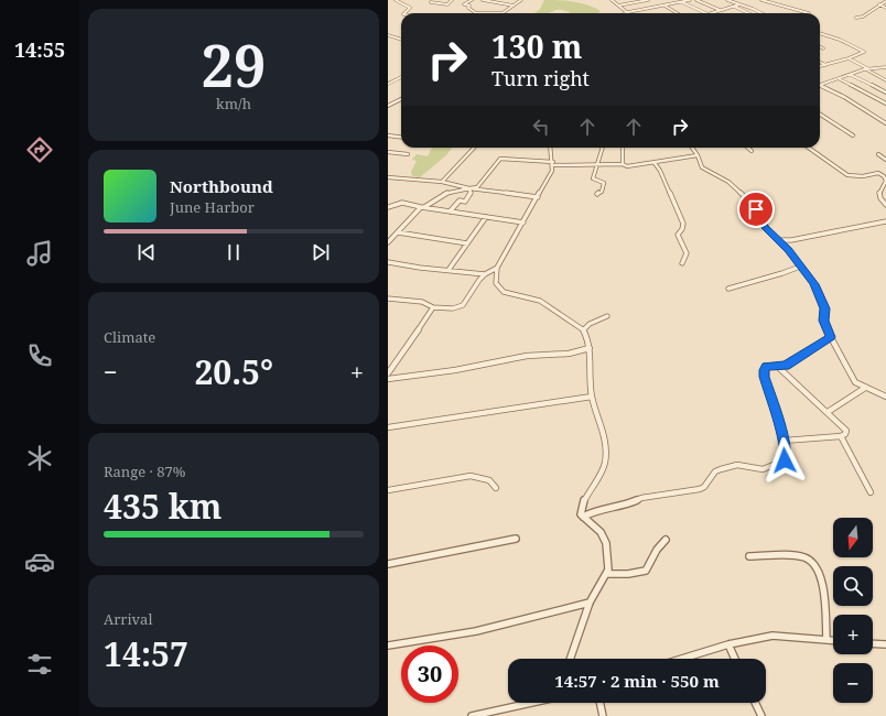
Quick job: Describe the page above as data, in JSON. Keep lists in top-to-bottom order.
{
  "north": "bottom",
  "page": {
    "tabs": "14:55",
    "tile": [
      ["29", "km/h"],
      "Climate",
      ["Range · 87%", "435 km"],
      ["Arrival", "14:57"]
    ],
    "turn": ["130 m", "Turn right"],
    "song": ["Northbound", "June Harbor"],
    "heat": ["−", "20.5°", "+"],
    "map_buttons": ["+", "−"],
    "limit": "30",
    "trip": "14:57 · 2 min · 550 m"
  }
}
